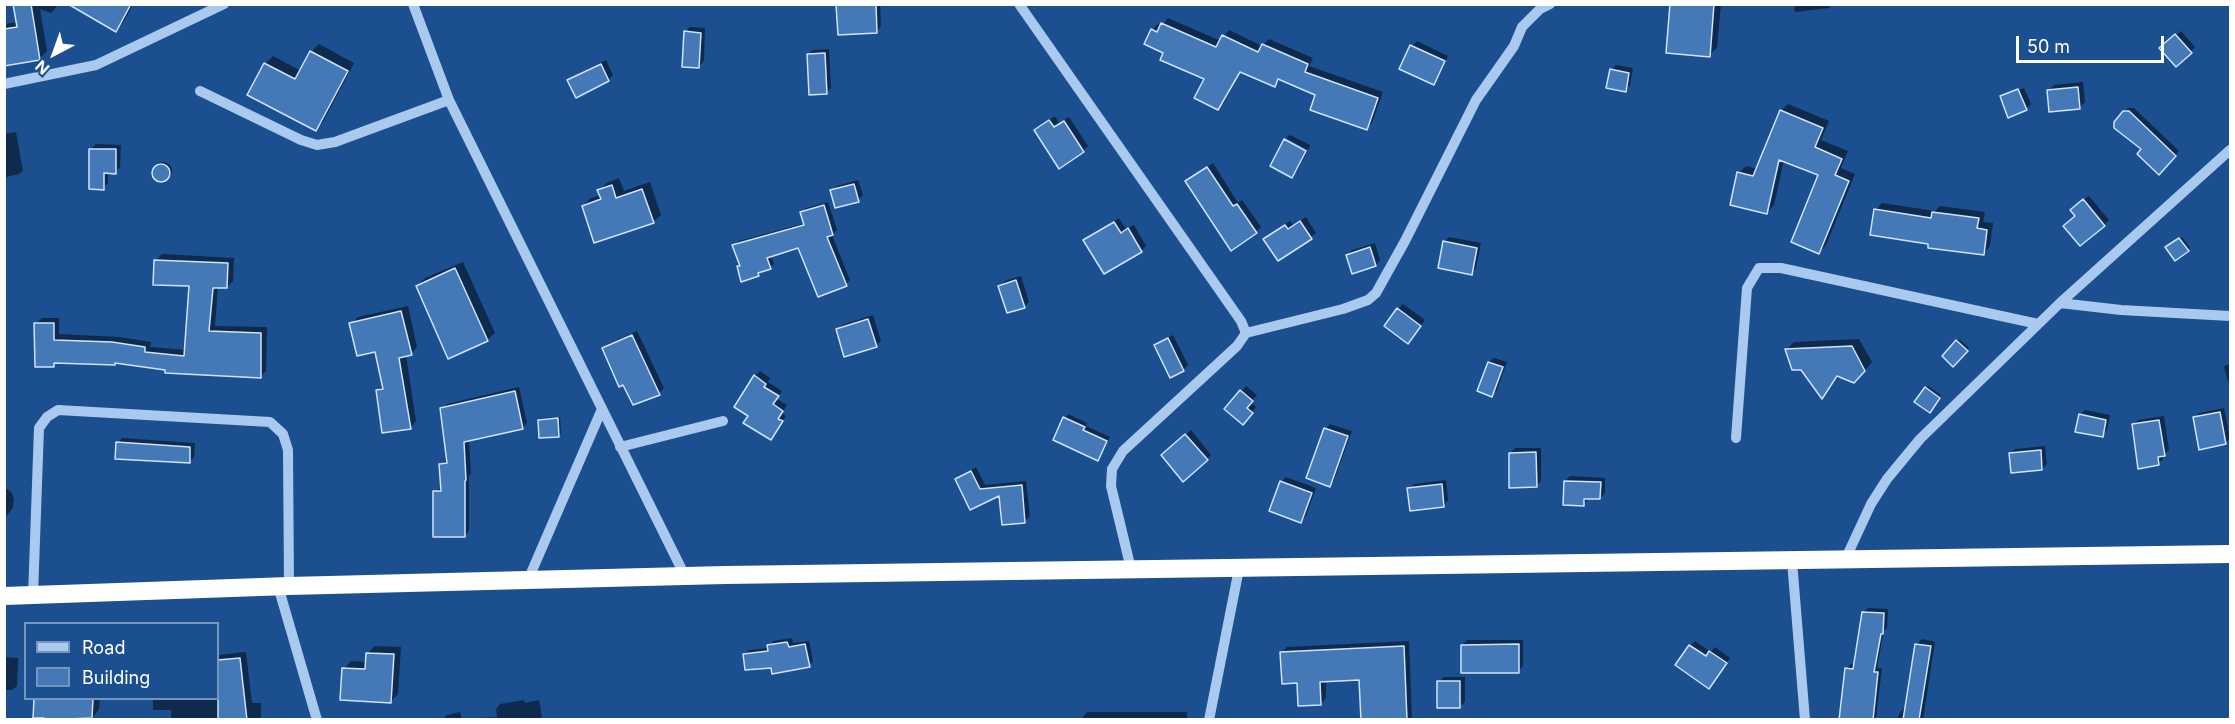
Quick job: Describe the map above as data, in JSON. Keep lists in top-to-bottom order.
{
  "legend": ["Road", "Building"],
  "scale_bar": "50 m",
  "north": "bottom left"
}
